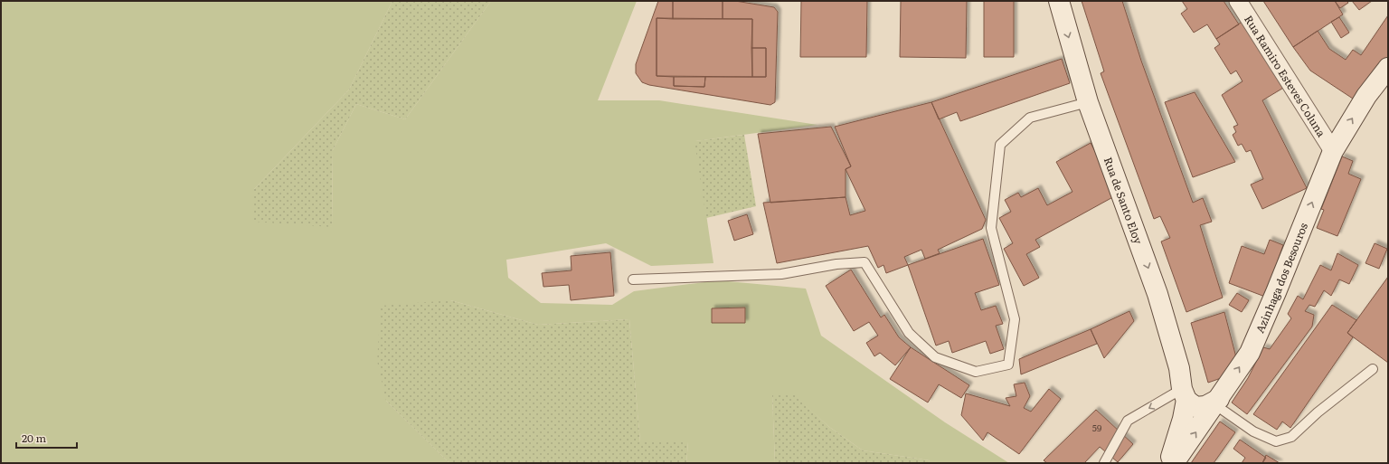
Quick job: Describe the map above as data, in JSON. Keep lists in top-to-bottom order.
{
  "streets": {
    "main road": ["Rua de Santo Eloy", "Azinhaga dos Besouros"],
    "street": ["Rua Ramiro Esteves Coluna"]
  },
  "crossings": [
    ["Rua Ramiro Esteves Coluna", "Azinhaga dos Besouros"]
  ],
  "one_way": ["Rua de Santo Eloy", "Azinhaga dos Besouros"],
  "house_numbers": ["59"],
  "scale_bar": "20 m"
}
